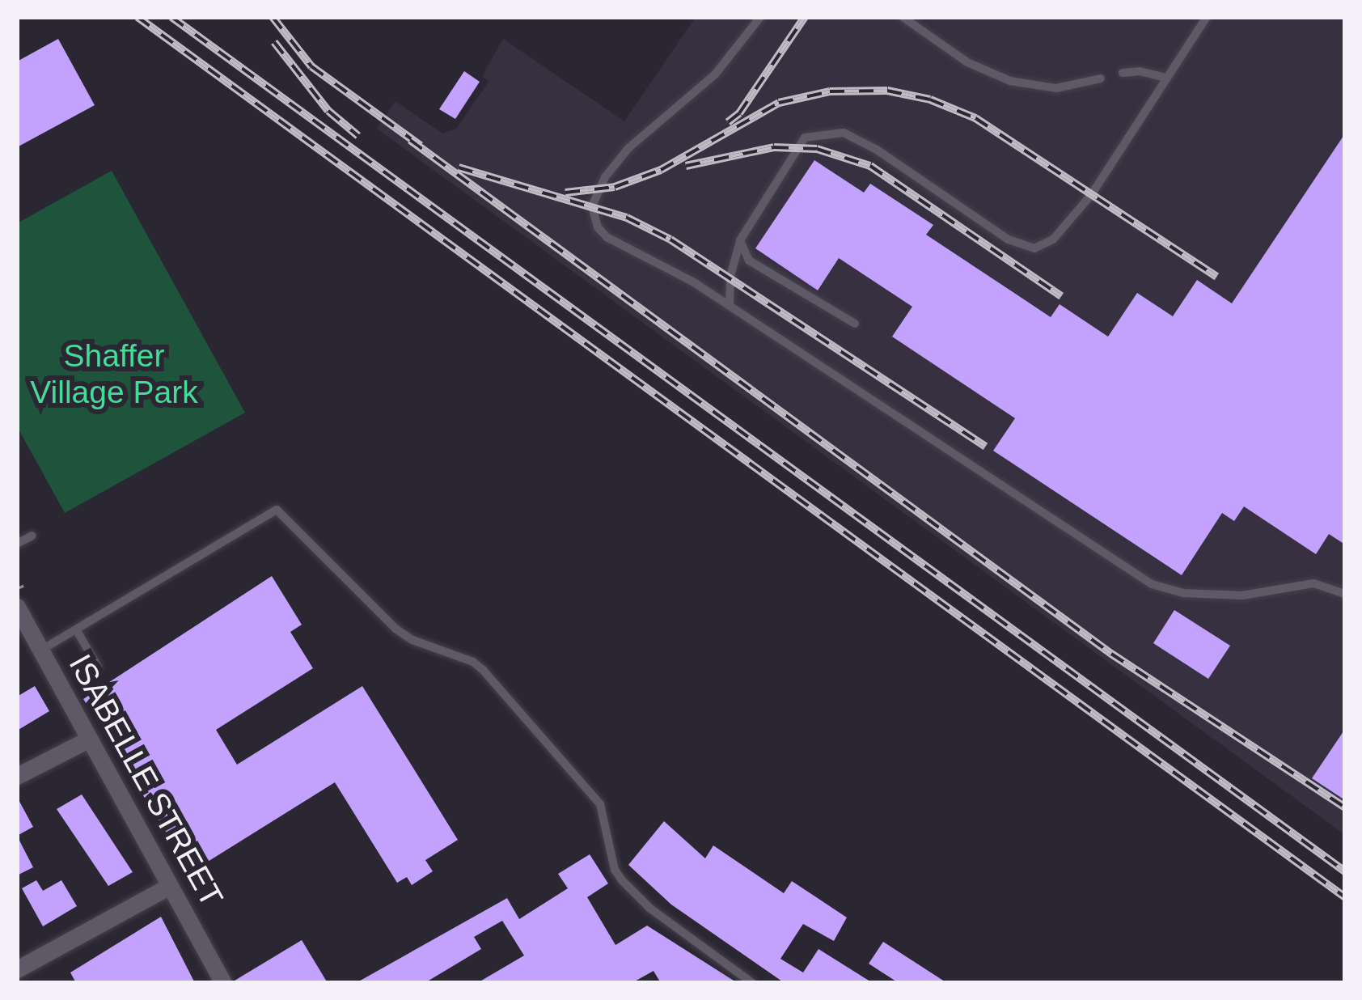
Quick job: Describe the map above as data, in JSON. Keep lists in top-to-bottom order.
{
  "streets": {
    "street": ["ISABELLE STREET"]
  },
  "parks": ["Shaffer Village Park"]
}
